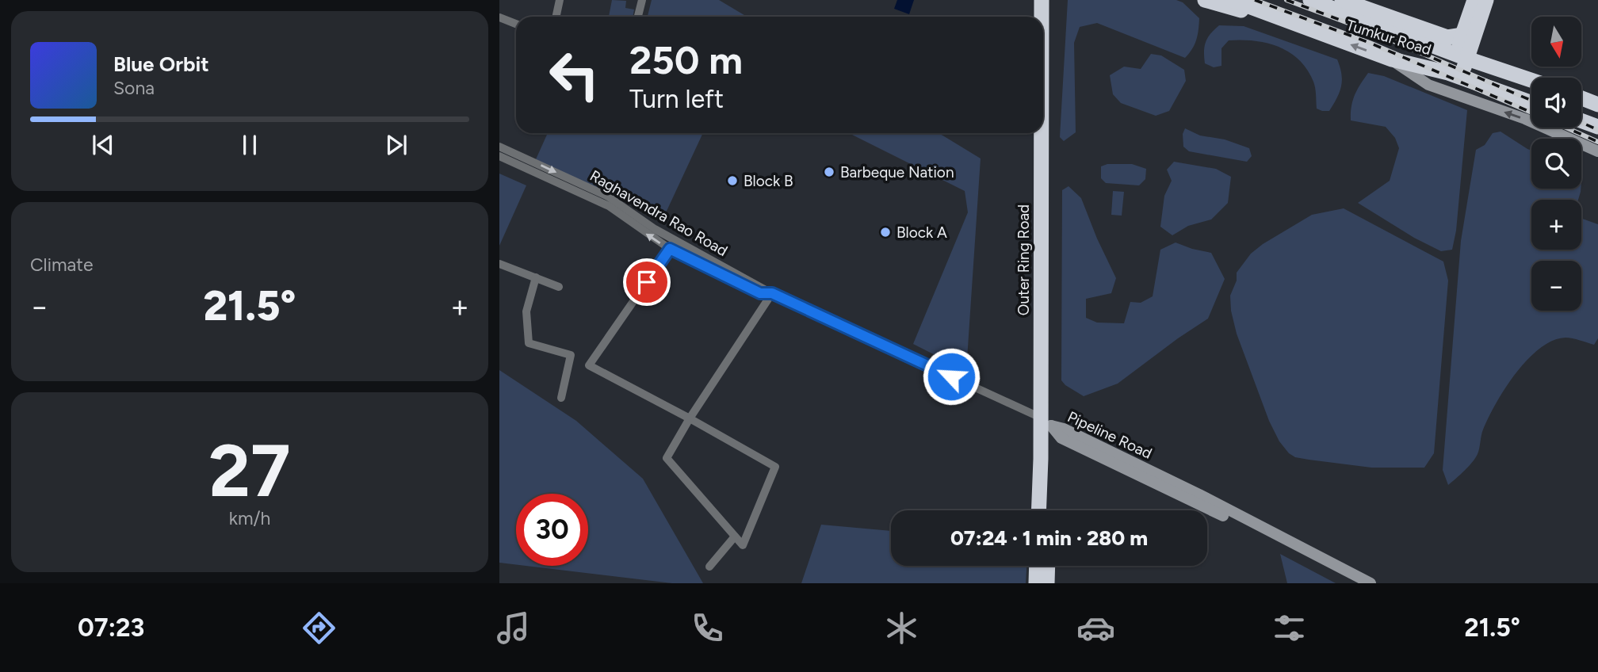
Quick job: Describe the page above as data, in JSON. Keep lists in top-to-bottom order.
{
  "streets": {
    "highway": ["Tumkur Road", "Outer Ring Road"],
    "main road": ["Pipeline Road"],
    "street": ["Raghavendra Rao Road"]
  },
  "crossings": [
    ["Raghavendra Rao Road", "Outer Ring Road"],
    ["Raghavendra Rao Road", "Pipeline Road"],
    ["Outer Ring Road", "Pipeline Road"]
  ],
  "places": ["Barbeque Nation", "Block B", "Block A"],
  "north": "bottom",
  "page": {
    "map_buttons": ["+", "−"],
    "turn": ["250 m", "Turn left"],
    "song": ["Blue Orbit", "Sona"],
    "tile": [
      "Climate",
      ["27", "km/h"]
    ],
    "heat": ["−", "21.5°", "+"],
    "limit": "30",
    "trip": "07:24 · 1 min · 280 m",
    "tabs": ["07:23", "21.5°"]
  }
}
